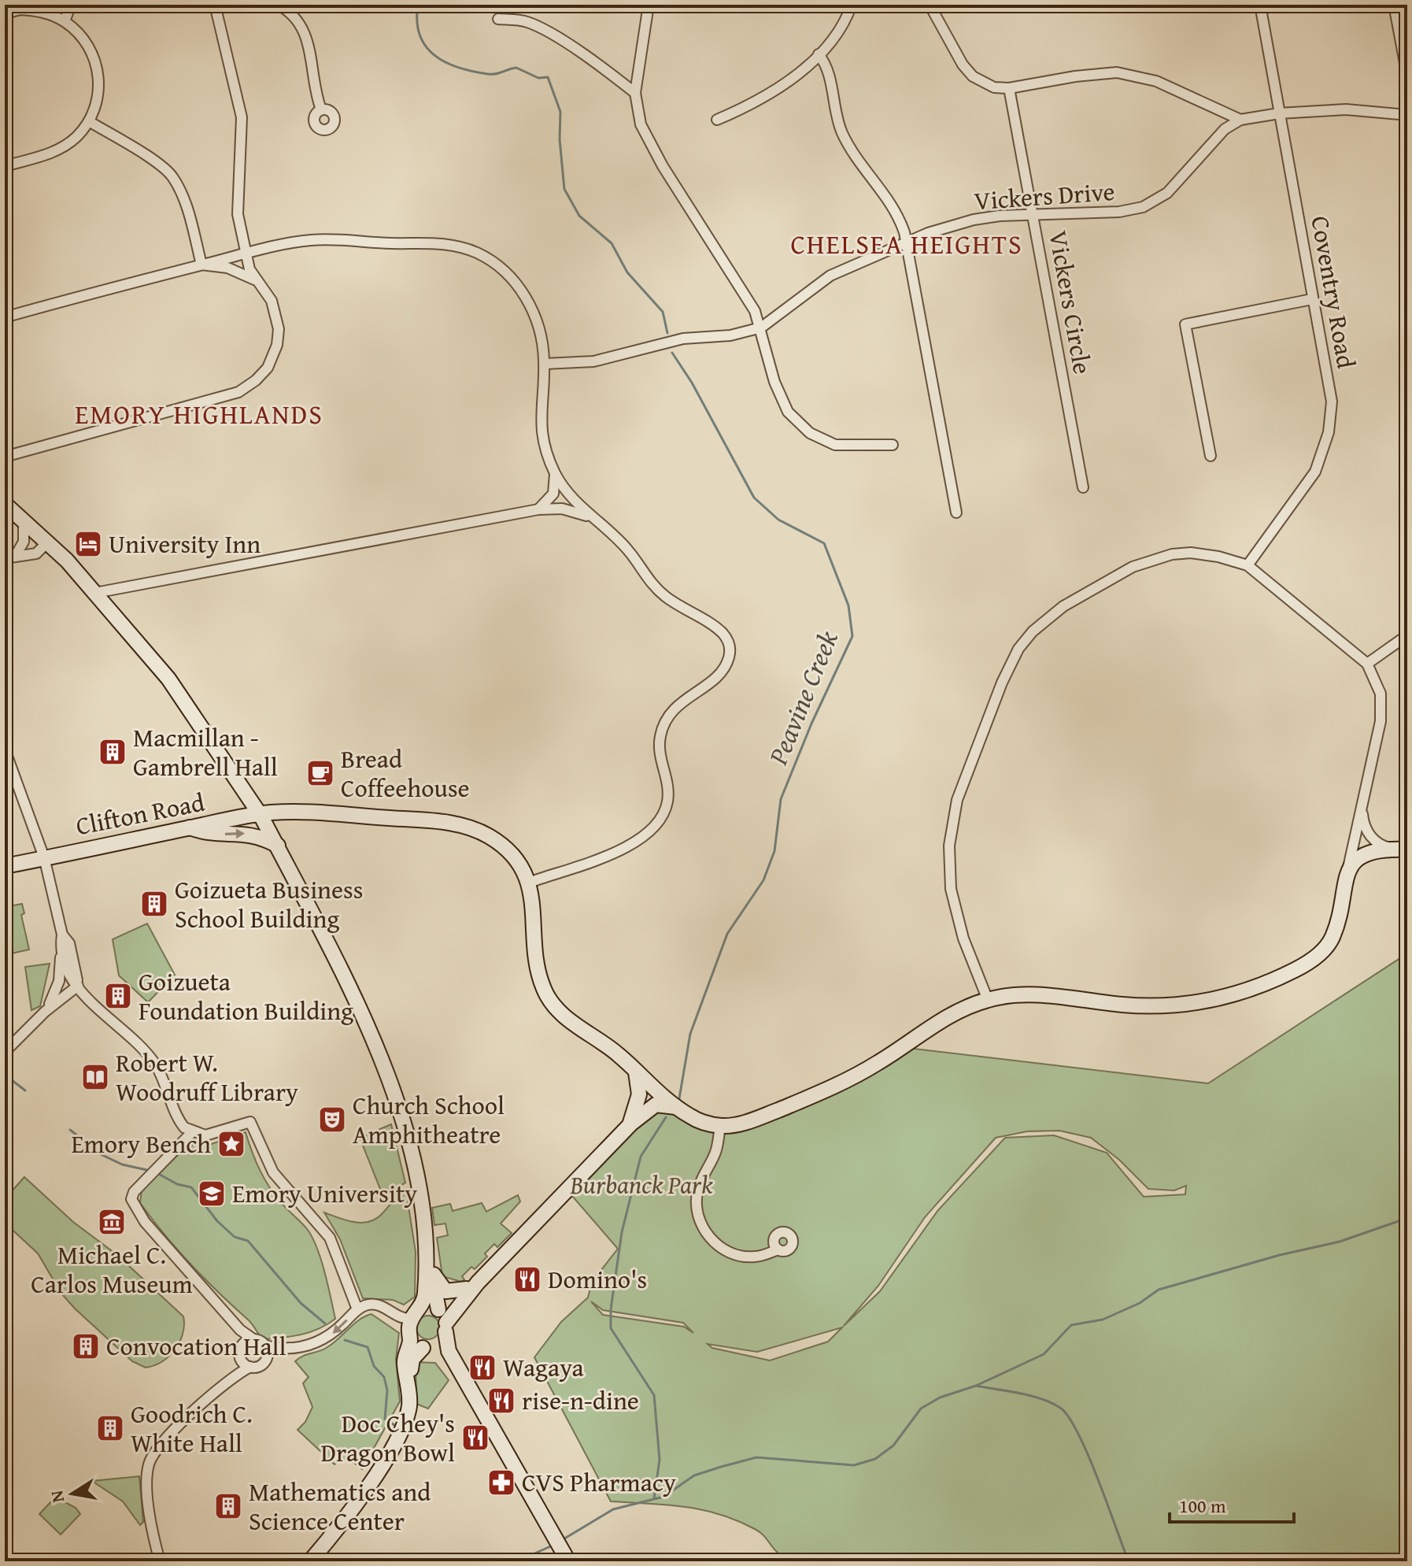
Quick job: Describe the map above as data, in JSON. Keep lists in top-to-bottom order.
{
  "streets": {
    "main road": ["Clifton Road"],
    "street": ["Vickers Drive", "Coventry Road", "Vickers Circle"]
  },
  "crossings": [
    ["Vickers Drive", "Vickers Circle"]
  ],
  "districts": ["CHELSEA HEIGHTS", "EMORY HIGHLANDS"],
  "water": ["Peavine Creek"],
  "parks": ["Burbanck Park"],
  "places": {
    "hotel": ["University Inn"],
    "building": [
      "Macmillan - Gambrell Hall",
      "Goizueta Business School Building",
      "Goizueta Foundation Building",
      "Convocation Hall",
      "Goodrich C. White Hall",
      "Mathematics and Science Center"
    ],
    "cafe": ["Bread Coffeehouse"],
    "library": ["Robert W. Woodruff Library"],
    "theatre": ["Church School Amphitheatre"],
    "place": ["Emory Bench"],
    "school or university": ["Emory University"],
    "museum": ["Michael C. Carlos Museum"],
    "restaurant": [
      "Domino's",
      "Wagaya",
      "rise-n-dine",
      "Doc Chey's Dragon Bowl"
    ],
    "pharmacy": ["CVS Pharmacy"]
  },
  "scale_bar": "100 m",
  "north": "left"
}
